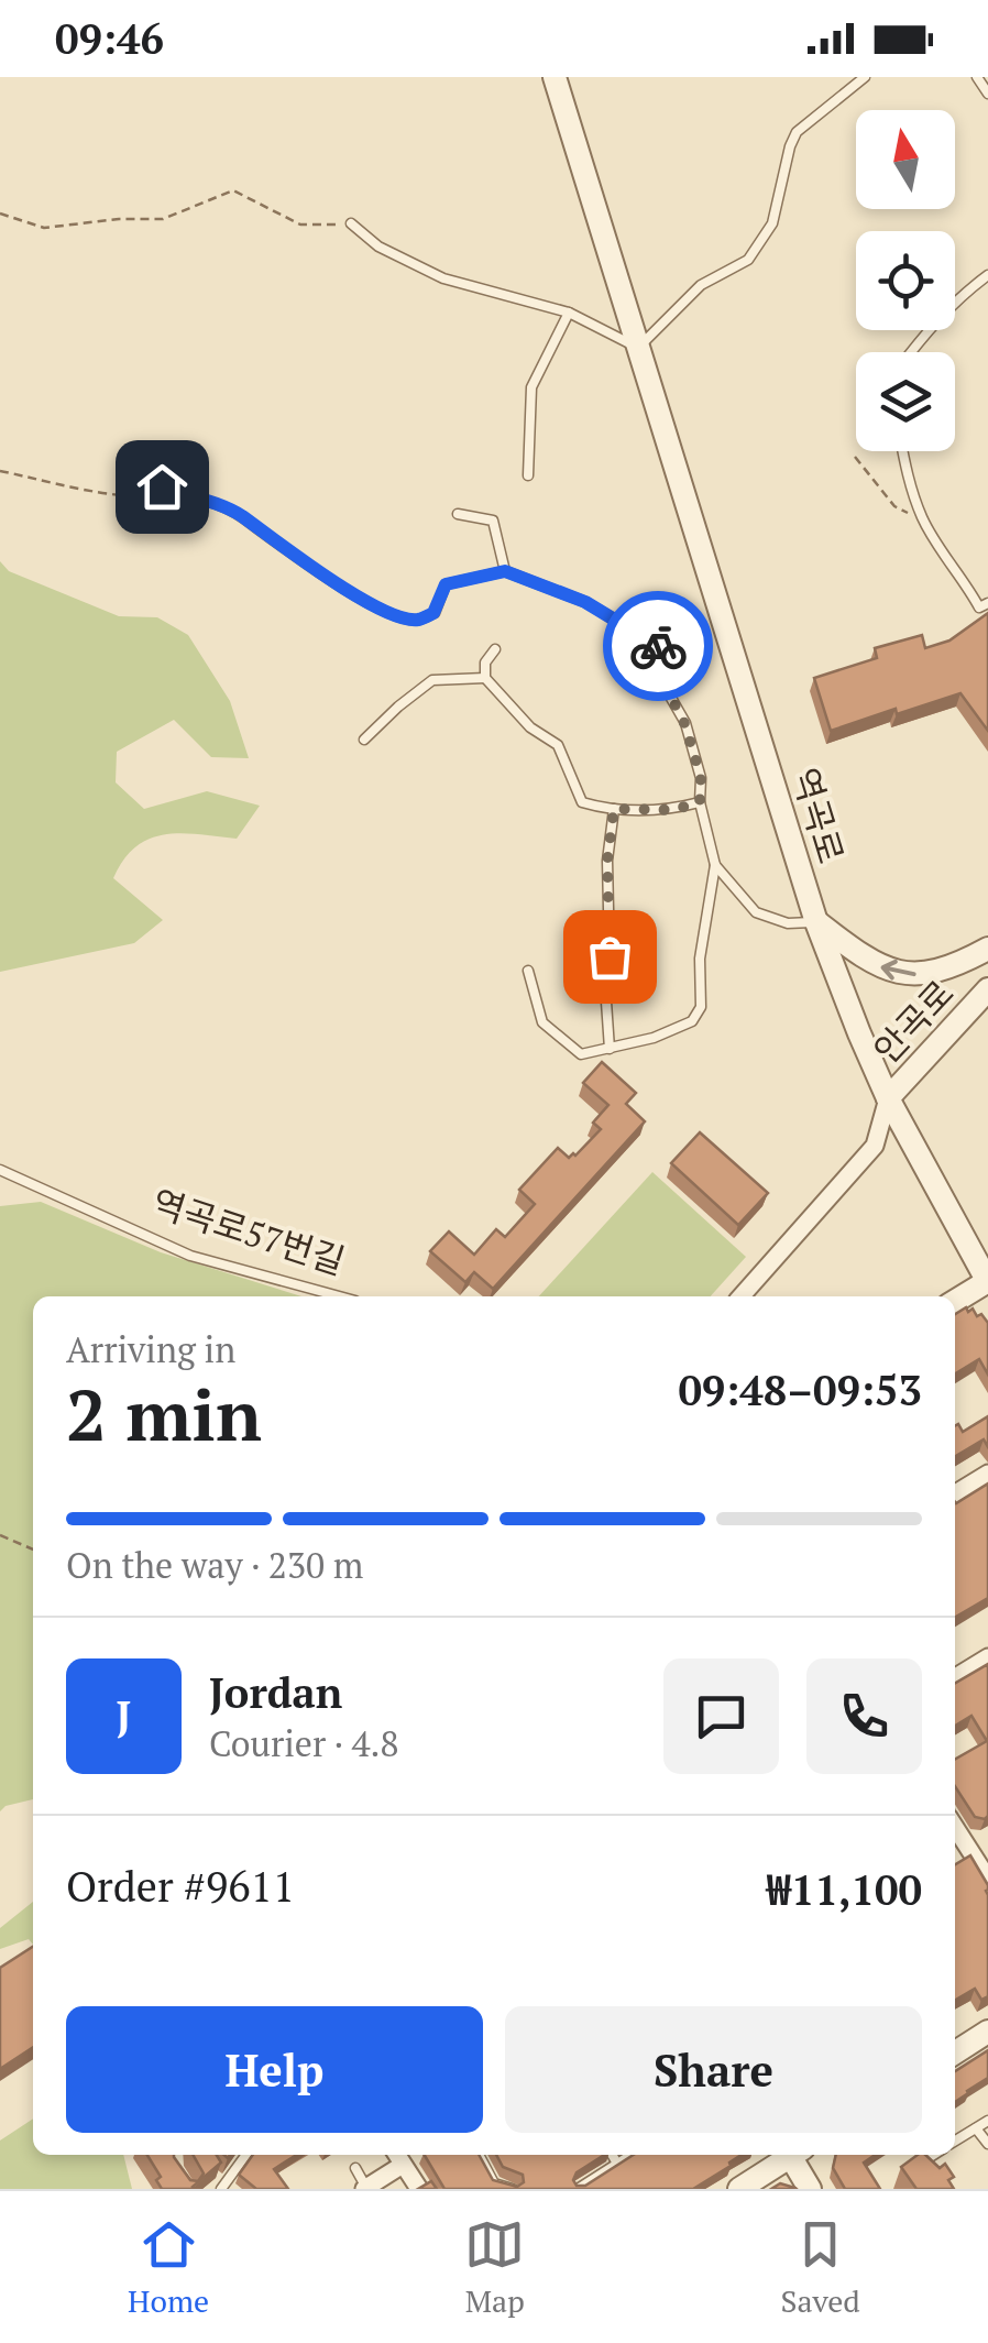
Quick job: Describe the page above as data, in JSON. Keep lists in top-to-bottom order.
{
  "streets": {
    "street": ["역곡로", "안곡로"],
    "lane": ["역곡로57번길"]
  },
  "crossings": [
    ["역곡로", "안곡로"]
  ],
  "north": "top",
  "page": {
    "status": "09:46",
    "heading": ["2 min", "Arriving in", "09:48–09:53"],
    "panel": [
      "Jordan",
      "Courier · 4.8",
      "Order #9611",
      "₩11,100"
    ],
    "bar": "On the way · 230 m",
    "round": "J",
    "buttons": ["Help", "Share"],
    "tabs": ["Home", "Map", "Saved"]
  }
}
